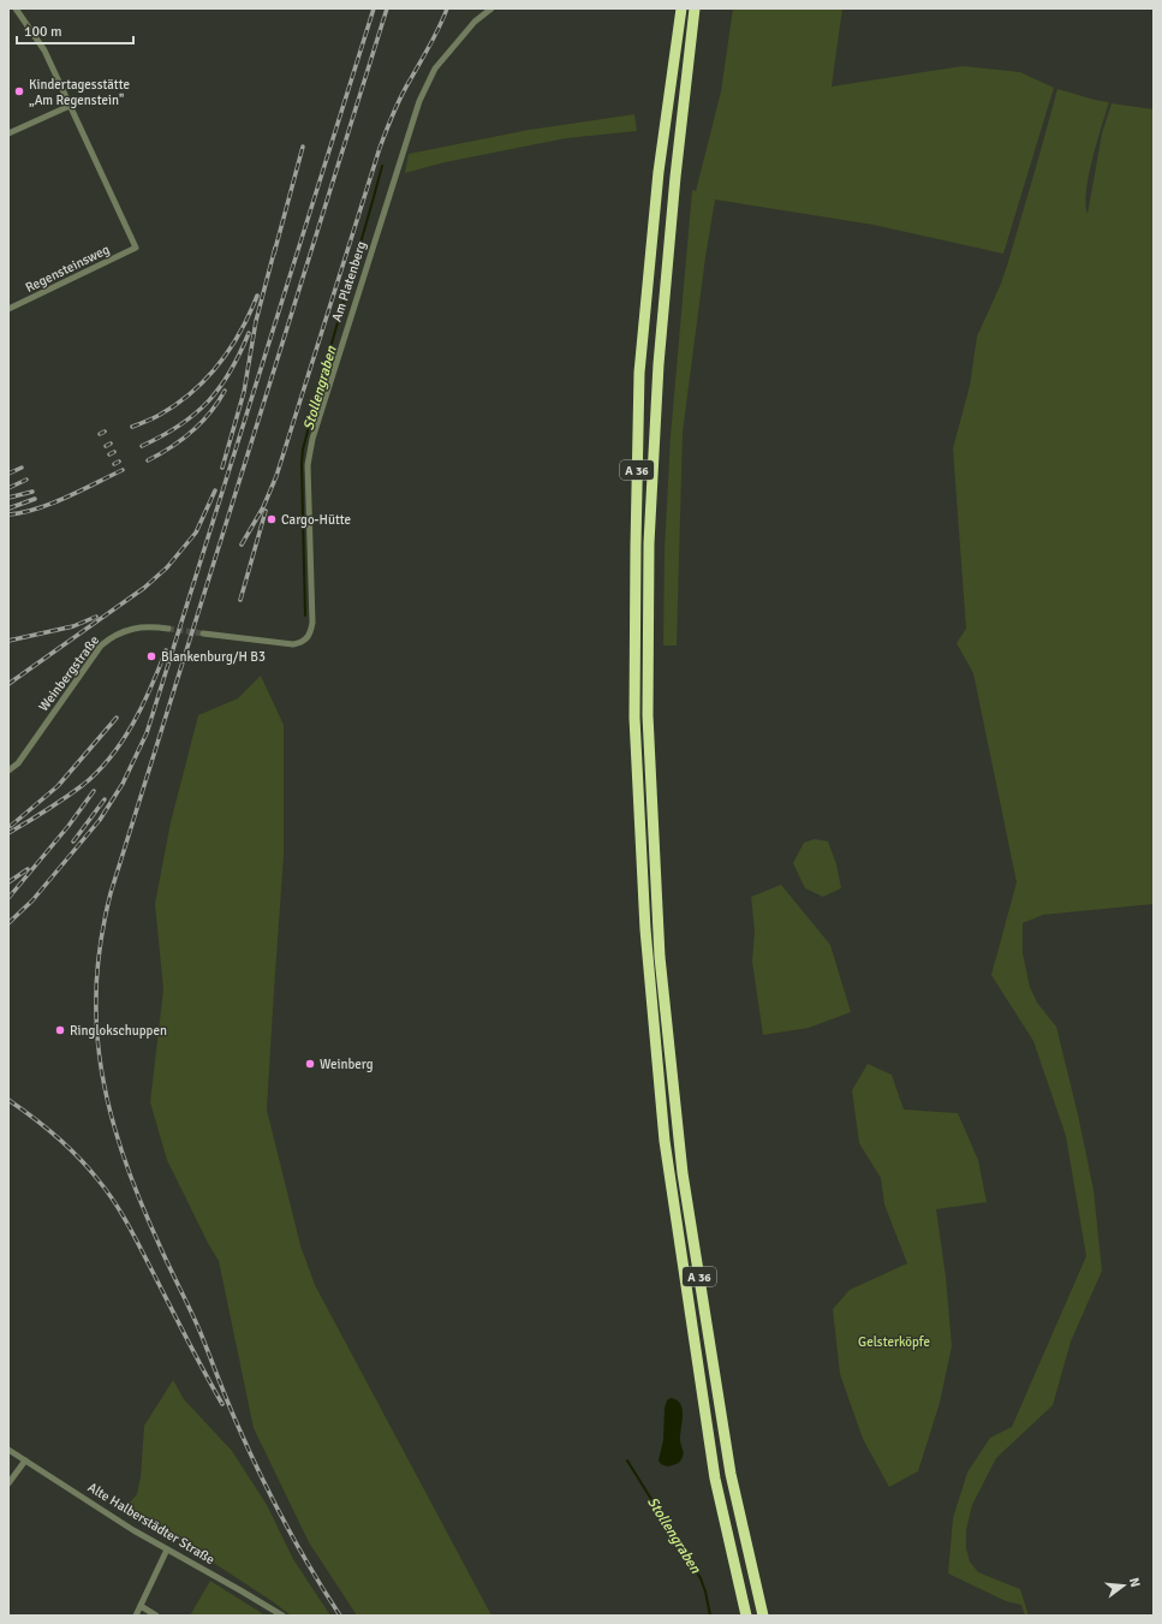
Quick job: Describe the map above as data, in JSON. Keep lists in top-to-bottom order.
{
  "streets": {
    "highway": ["A 36"],
    "street": [
      "Regensteinsweg",
      "Am Platenberg",
      "Weinbergstraße",
      "Alte Halberstädter Straße"
    ]
  },
  "water": ["Stollengraben"],
  "parks": ["Gelsterköpfe"],
  "places": [
    "Kindertagesstätte „Am Regenstein\"",
    "Cargo-Hütte",
    "Blankenburg/H B3",
    "Ringlokschuppen",
    "Weinberg"
  ],
  "scale_bar": "100 m",
  "north": "right"
}
